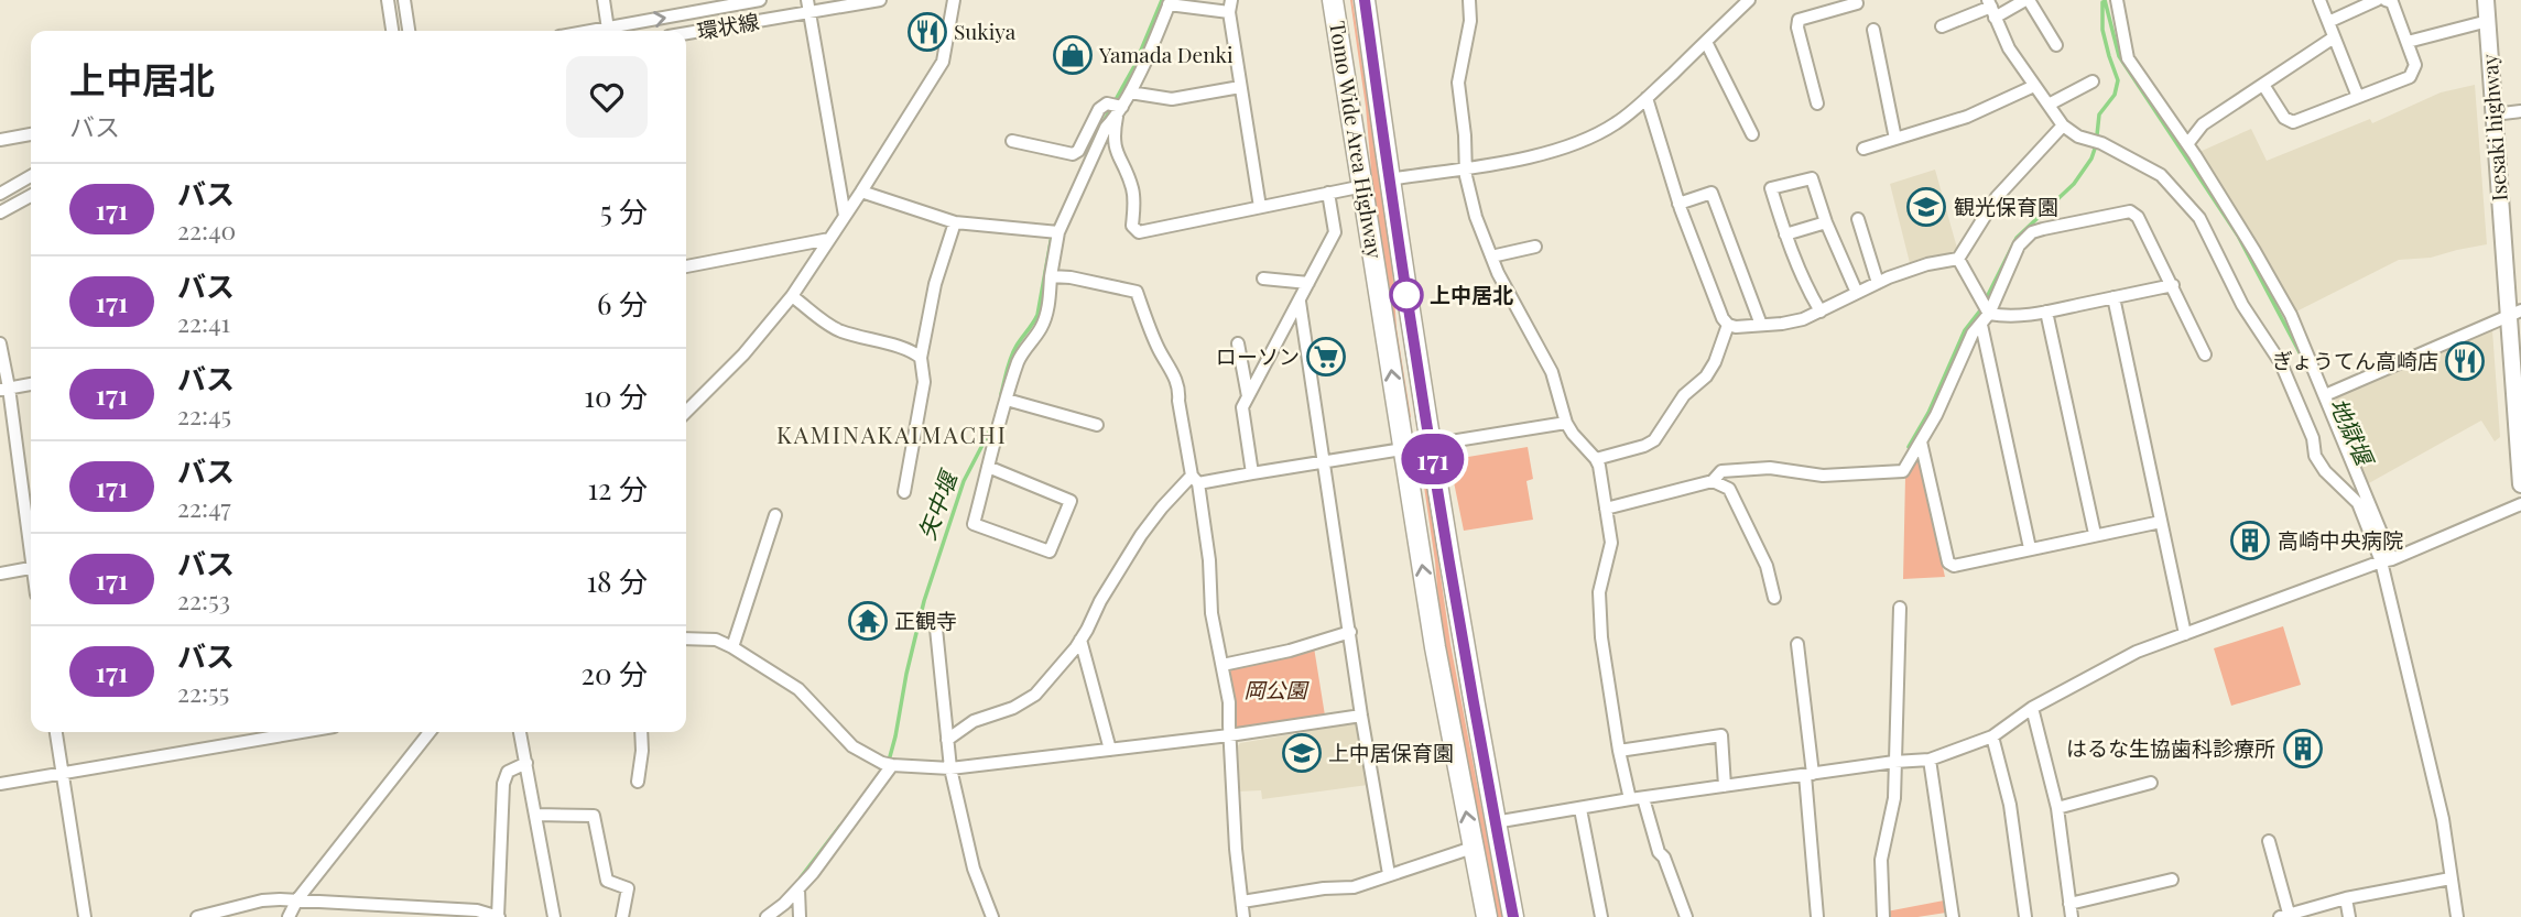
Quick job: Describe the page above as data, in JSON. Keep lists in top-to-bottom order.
{
  "streets": {
    "highway": ["Tomo Wide Area Highway"],
    "main road": ["Isesaki highway"],
    "street": ["環状線"]
  },
  "districts": ["KAMINAKAIMACHI"],
  "water": ["地獄堰", "矢中堰"],
  "parks": ["岡公園"],
  "places": {
    "restaurant": ["Sukiya", "ぎょうてん高崎店"],
    "shop": ["Yamada Denki"],
    "school or university": ["観光保育園", "上中居保育園"],
    "other": ["上中居北"],
    "supermarket": ["ローソン"],
    "building": ["高崎中央病院", "はるな生協歯科診療所"],
    "temple": ["正観寺"]
  },
  "lines": ["bus line 171"],
  "page": {
    "on_map": "171",
    "heading": ["上中居北", "バス"],
    "list": [
      {
        "mark": "171",
        "name": "バス",
        "note": "22:40",
        "value": "5 分"
      },
      {
        "mark": "171",
        "name": "バス",
        "note": "22:41",
        "value": "6 分"
      },
      {
        "mark": "171",
        "name": "バス",
        "note": "22:45",
        "value": "10 分"
      },
      {
        "mark": "171",
        "name": "バス",
        "note": "22:47",
        "value": "12 分"
      },
      {
        "mark": "171",
        "name": "バス",
        "note": "22:53",
        "value": "18 分"
      },
      {
        "mark": "171",
        "name": "バス",
        "note": "22:55",
        "value": "20 分"
      }
    ]
  }
}
